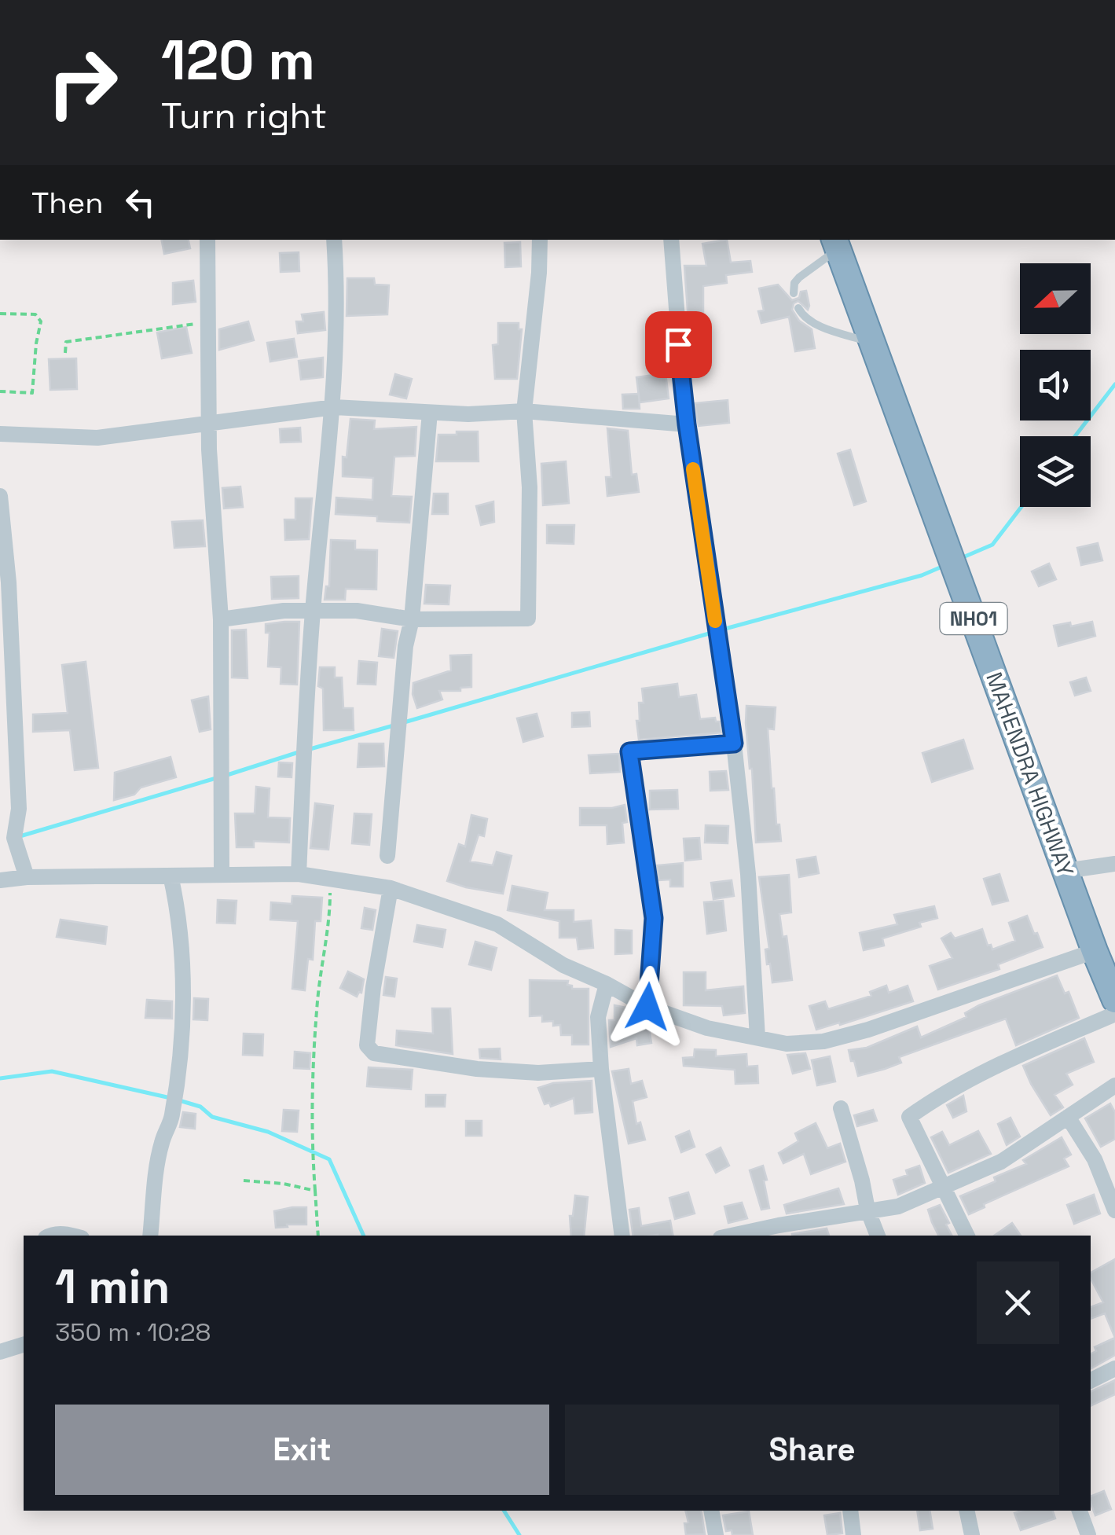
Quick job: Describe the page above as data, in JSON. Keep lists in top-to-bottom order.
{
  "streets": {
    "highway": ["NH01", "MAHENDRA HIGHWAY"]
  },
  "north": "left",
  "page": {
    "turn": ["120 m", "Turn right"],
    "then": "Then",
    "heading": ["1 min", "350 m · 10:28"],
    "buttons": ["Exit", "Share"]
  }
}
